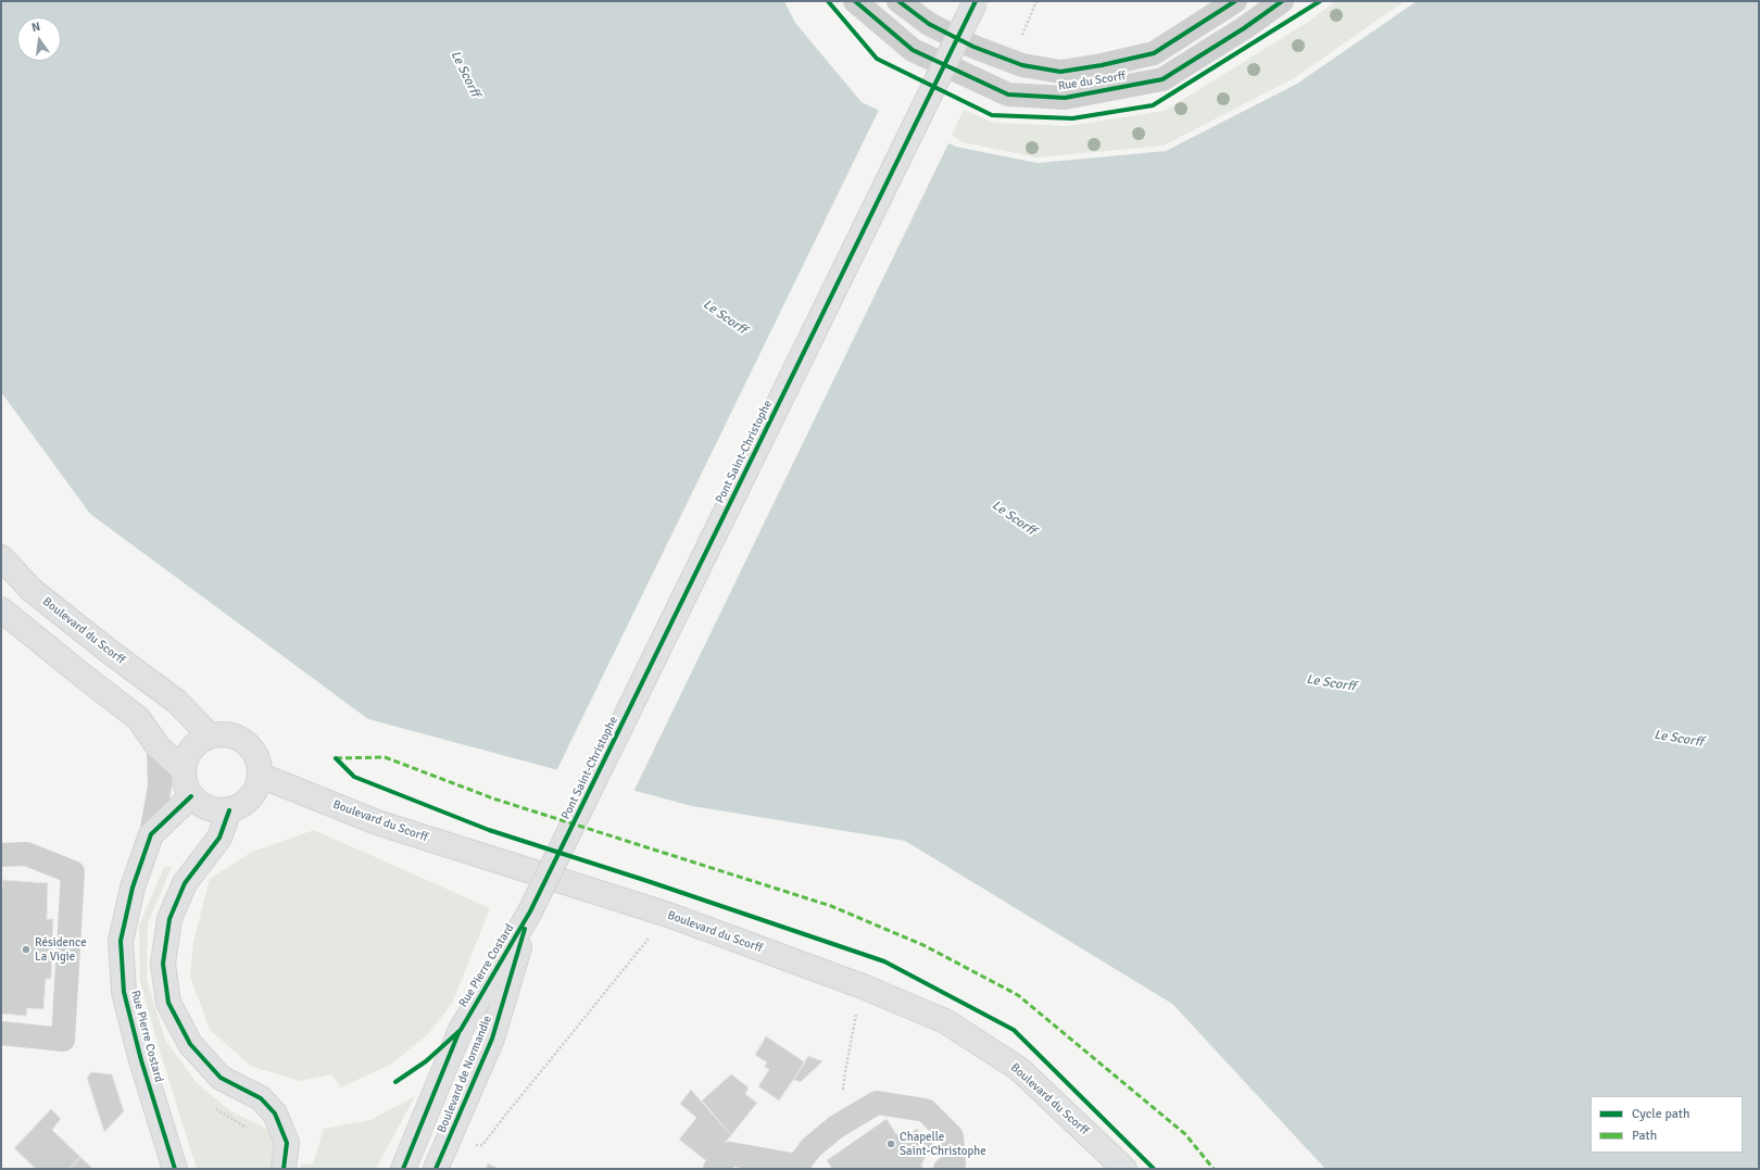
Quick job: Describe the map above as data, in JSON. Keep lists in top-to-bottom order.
{
  "streets": {
    "main road": [
      "Pont Saint-Christophe",
      "Boulevard du Scorff",
      "Rue Pierre Costard",
      "Boulevard de Normandie"
    ],
    "street": ["Rue du Scorff"]
  },
  "crossings": [
    ["Pont Saint-Christophe", "Rue Pierre Costard"],
    ["Pont Saint-Christophe", "Boulevard de Normandie"],
    ["Boulevard du Scorff", "Rue Pierre Costard"],
    ["Rue Pierre Costard", "Boulevard de Normandie"]
  ],
  "water": ["Le Scorff"],
  "places": ["Résidence La Vigie", "Chapelle Saint-Christophe"],
  "legend": ["Cycle path", "Path"],
  "north": "top"
}
